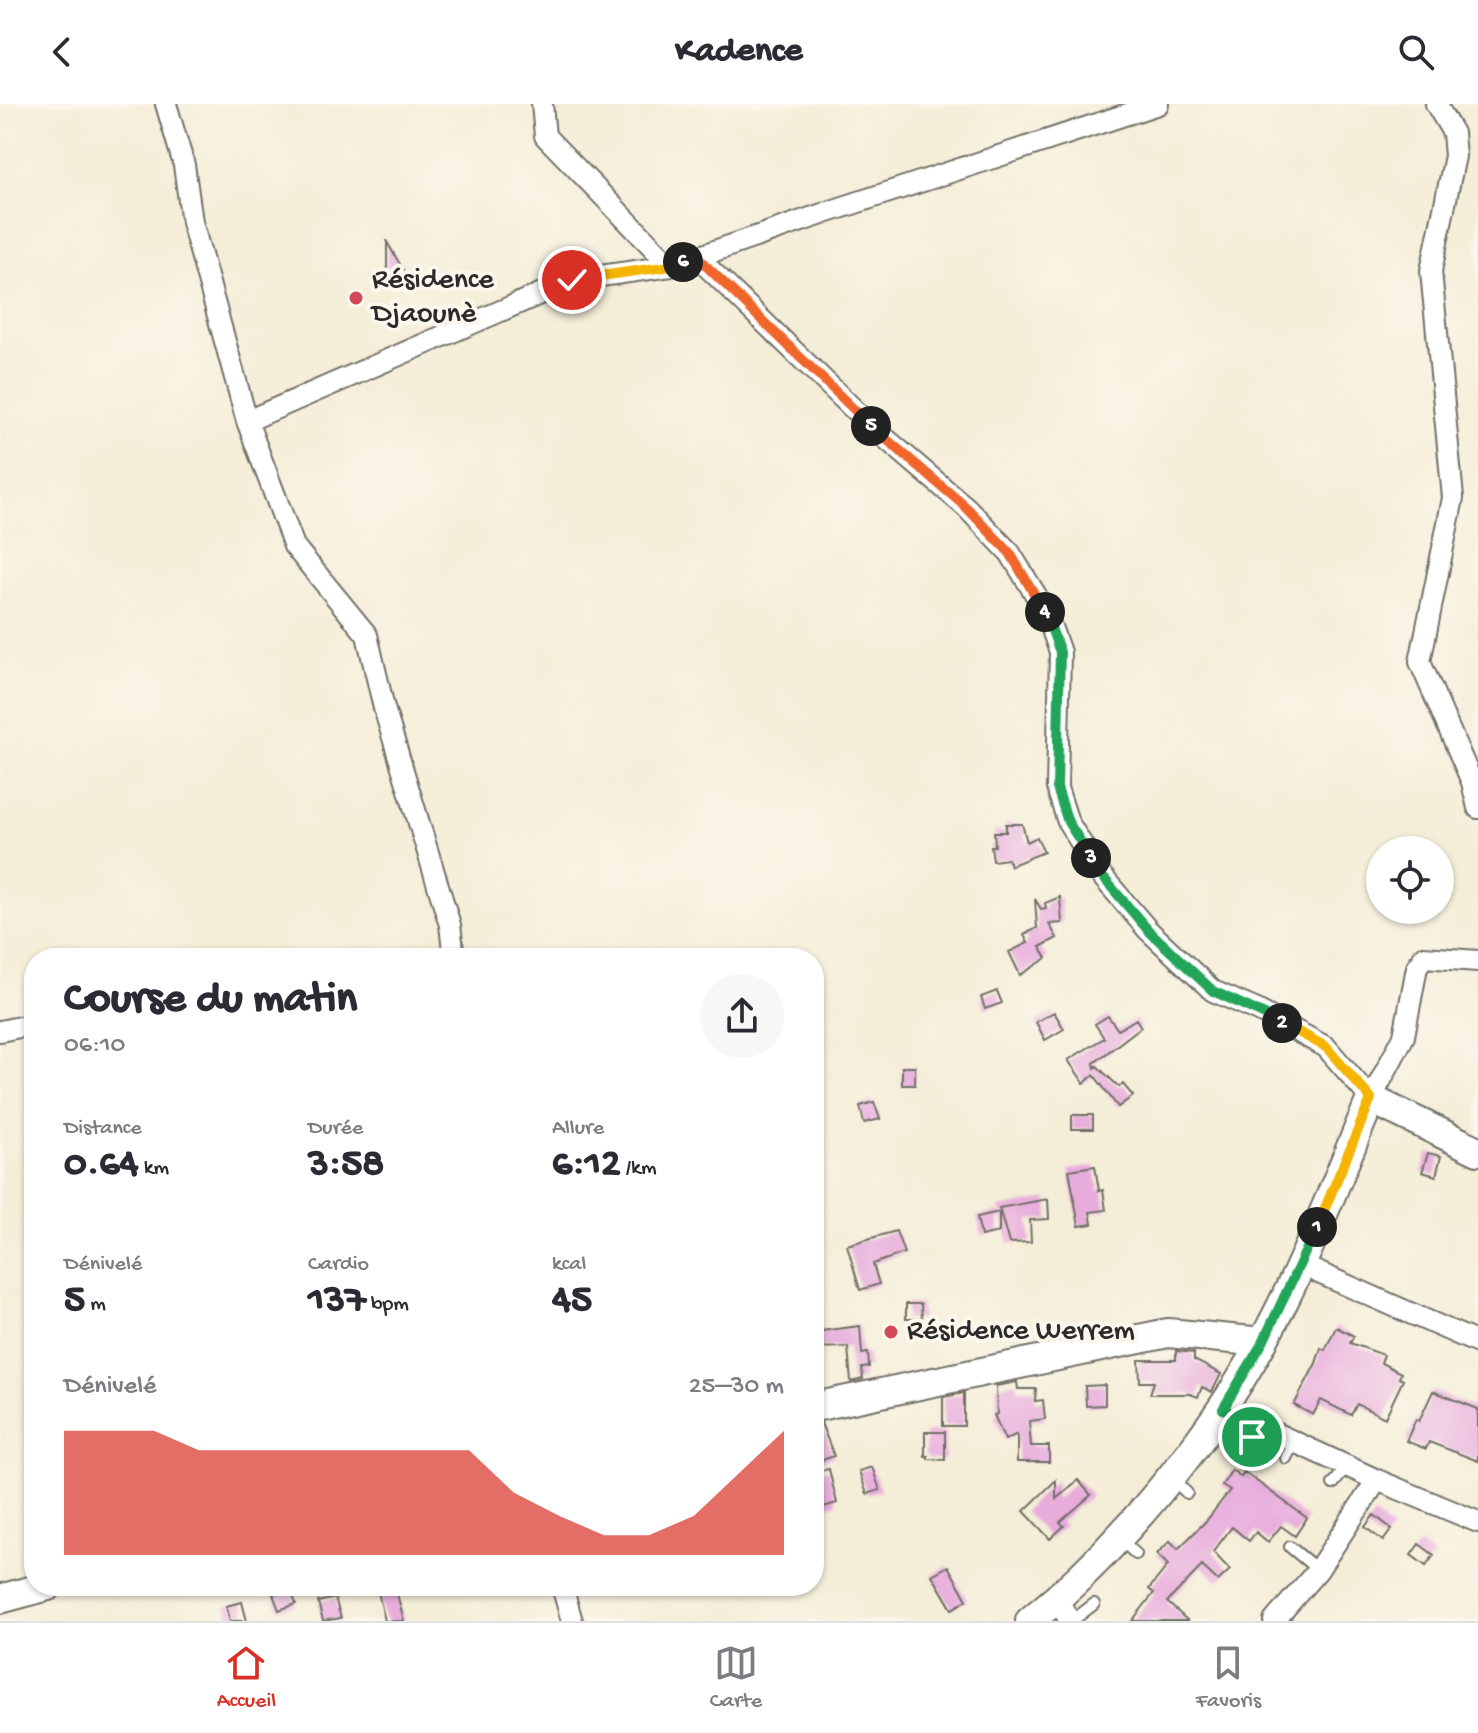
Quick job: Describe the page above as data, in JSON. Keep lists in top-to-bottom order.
{
  "places": ["Résidence Djaounè", "Résidence Werrem"],
  "page": {
    "header": "Kadence",
    "pins": [
      "6",
      "5",
      "4",
      "3",
      "2",
      "1"
    ],
    "heading": ["Course du matin", "06:10"],
    "stats": [
      ["Distance", "0.64 km"],
      ["Durée", "3:58"],
      ["Allure", "6:12 /km"],
      ["Dénivelé", "5 m"],
      ["Cardio", "137 bpm"],
      ["kcal", "45"]
    ],
    "chart": ["Dénivelé", "25–30 m"],
    "tabs": ["Accueil", "Carte", "Favoris"]
  }
}
